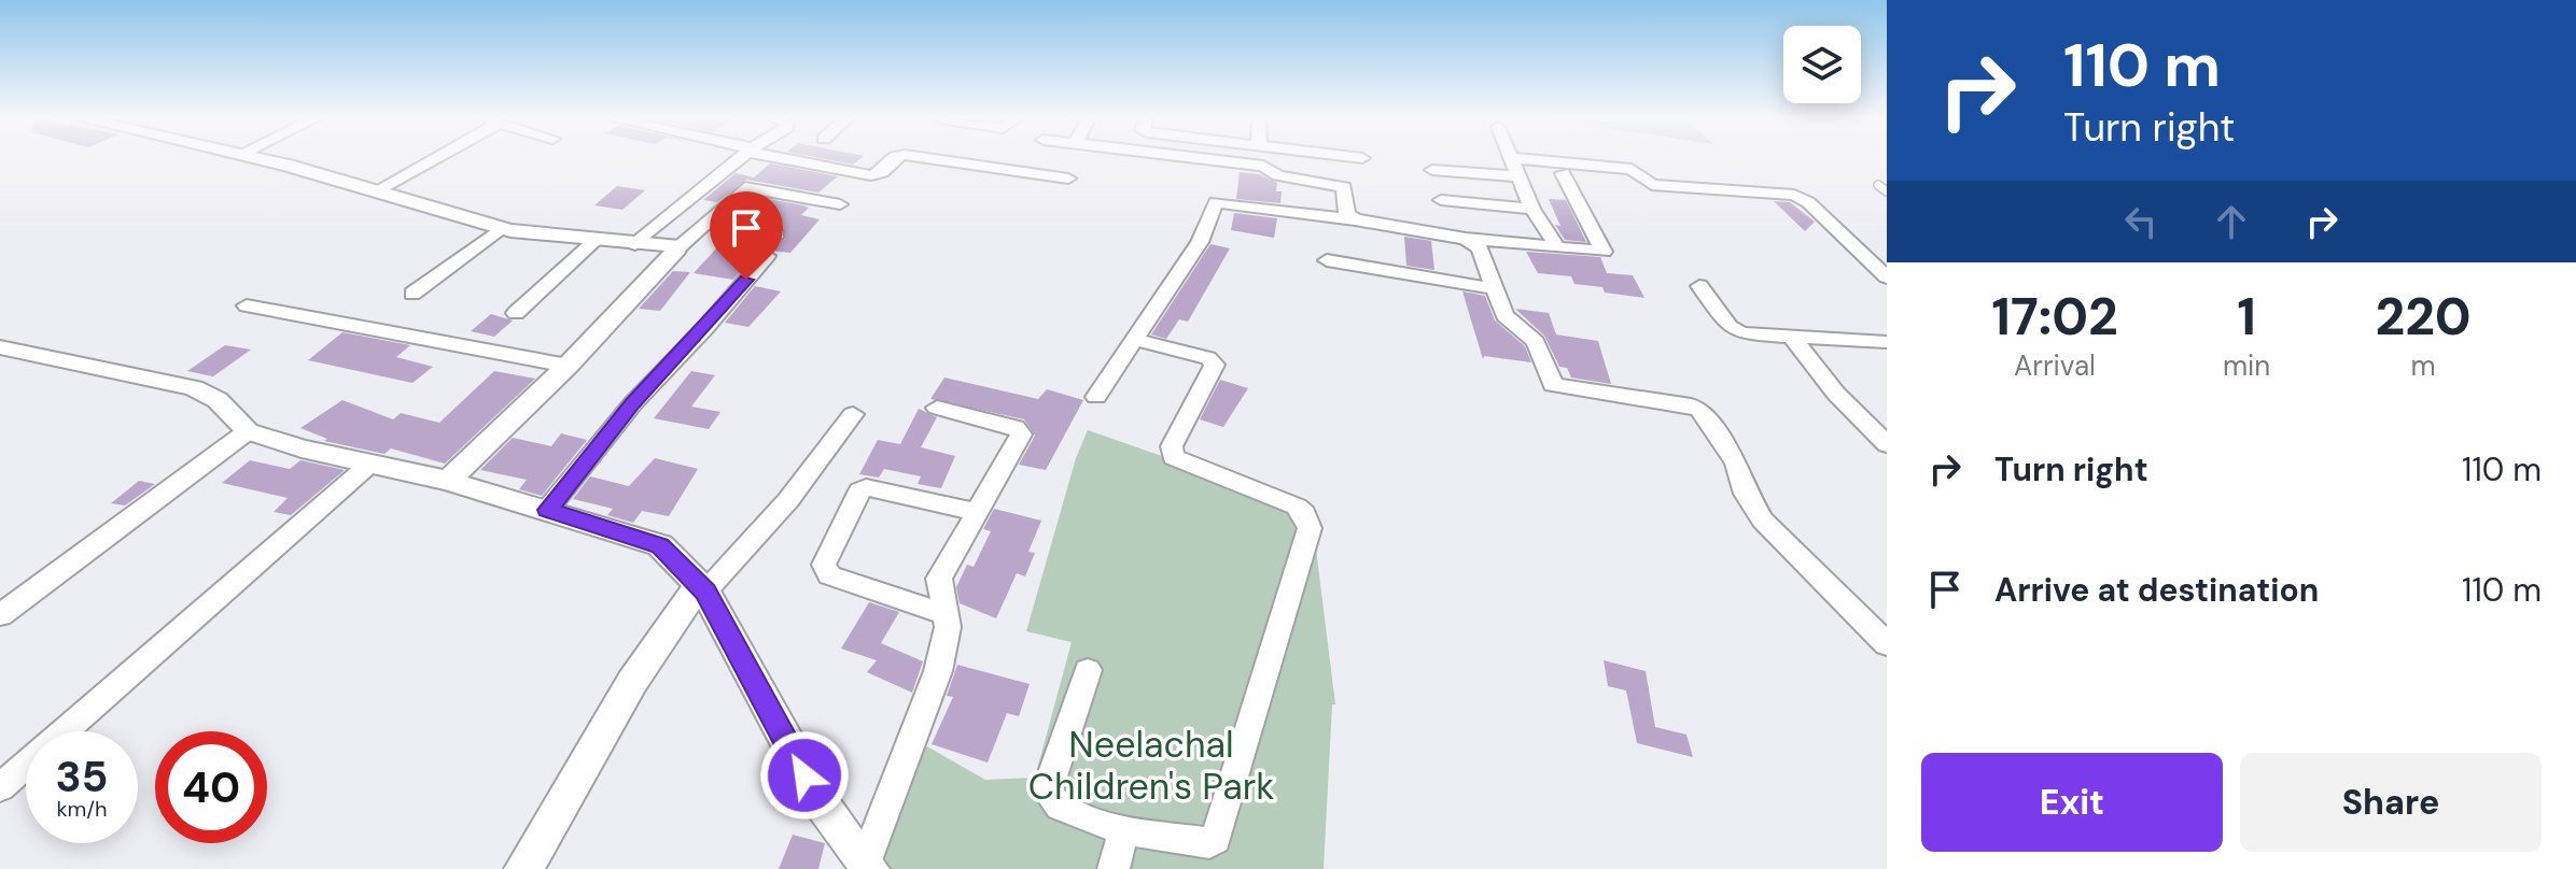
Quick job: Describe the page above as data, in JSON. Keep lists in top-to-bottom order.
{
  "parks": ["Neelachal Children's Park"],
  "page": {
    "turn": ["110 m", "Turn right"],
    "eta": [
      "17:02",
      "Arrival",
      "1",
      "min",
      "220",
      "m"
    ],
    "list": [
      {
        "name": "Turn right",
        "value": "110 m"
      },
      {
        "name": "Arrive at destination",
        "value": "110 m"
      }
    ],
    "speed": "35 km/h",
    "limit": "40",
    "buttons": ["Exit", "Share"]
  }
}
